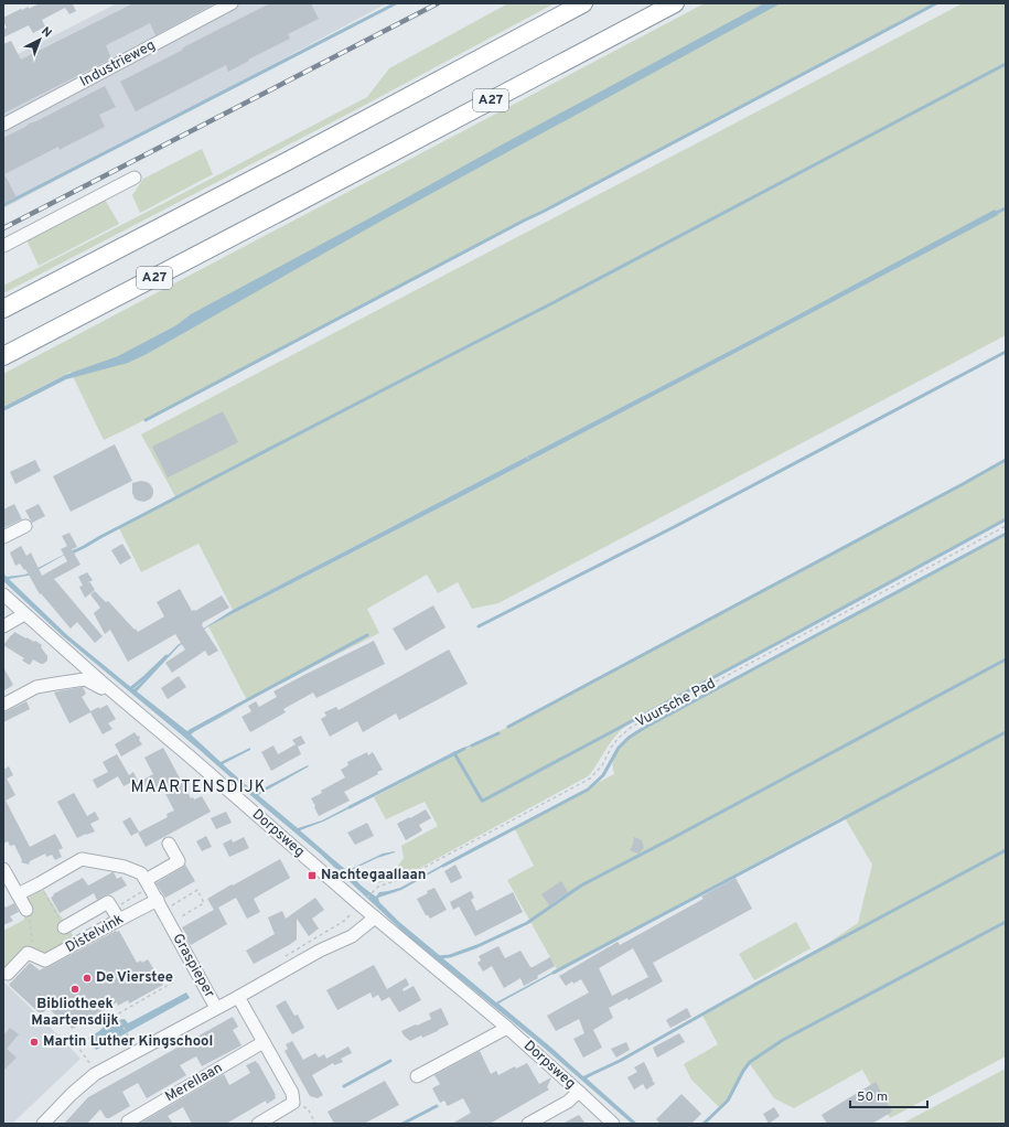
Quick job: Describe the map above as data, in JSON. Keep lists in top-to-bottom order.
{
  "streets": {
    "highway": ["A27"],
    "street": [
      "Industrieweg",
      "Dorpsweg",
      "Distelvink",
      "Graspieper",
      "Merellaan"
    ],
    "path": ["Vuursche Pad"]
  },
  "crossings": [
    ["Distelvink", "Graspieper"]
  ],
  "districts": ["MAARTENSDIJK"],
  "places": {
    "transit": ["Nachtegaallaan"],
    "other": ["De Vierstee", "Bibliotheek Maartensdijk", "Martin Luther Kingschool"]
  },
  "scale_bar": "50 m",
  "north": "top right"
}
